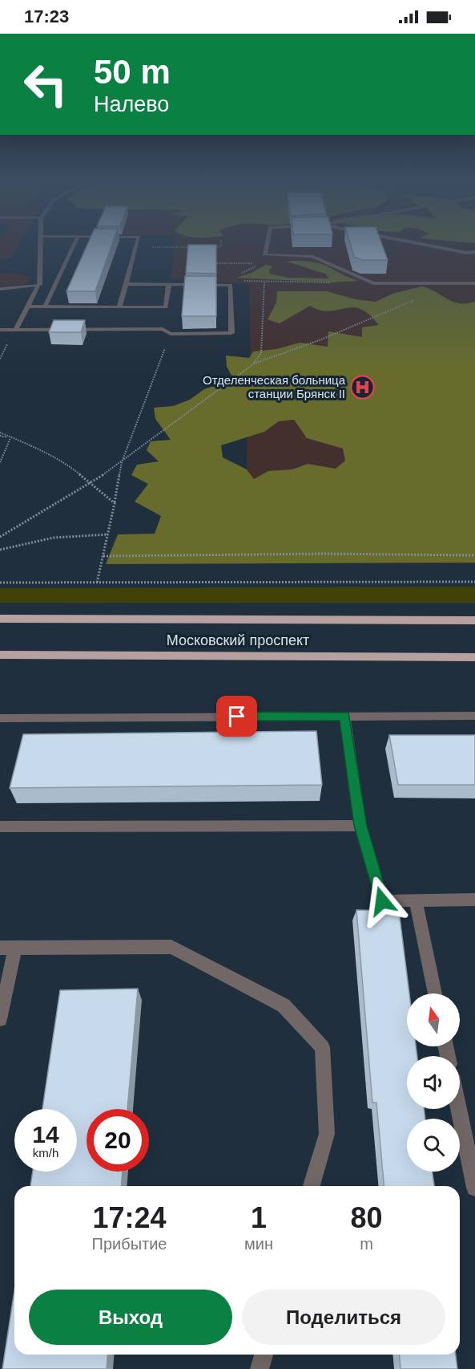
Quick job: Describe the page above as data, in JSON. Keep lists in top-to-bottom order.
{
  "streets": {
    "main road": ["Московский проспект"]
  },
  "places": {
    "hospital": ["Отделенческая больница станции Брянск II"]
  },
  "north": "top",
  "page": {
    "status": "17:23",
    "turn": ["50 m", "Налево"],
    "speed": "14 km/h",
    "limit": "20",
    "eta": [
      "17:24",
      "Прибытие",
      "1",
      "мин",
      "80",
      "m"
    ],
    "buttons": ["Выход", "Поделиться"]
  }
}
